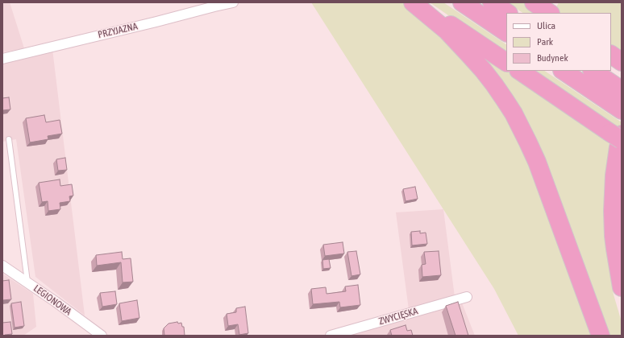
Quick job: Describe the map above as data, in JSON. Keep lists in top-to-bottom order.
{
  "streets": {
    "street": ["PRZYJAZNA", "LEGIONOWA", "ZWYCIĘSKA"]
  },
  "legend": ["Ulica", "Park", "Budynek"]
}
